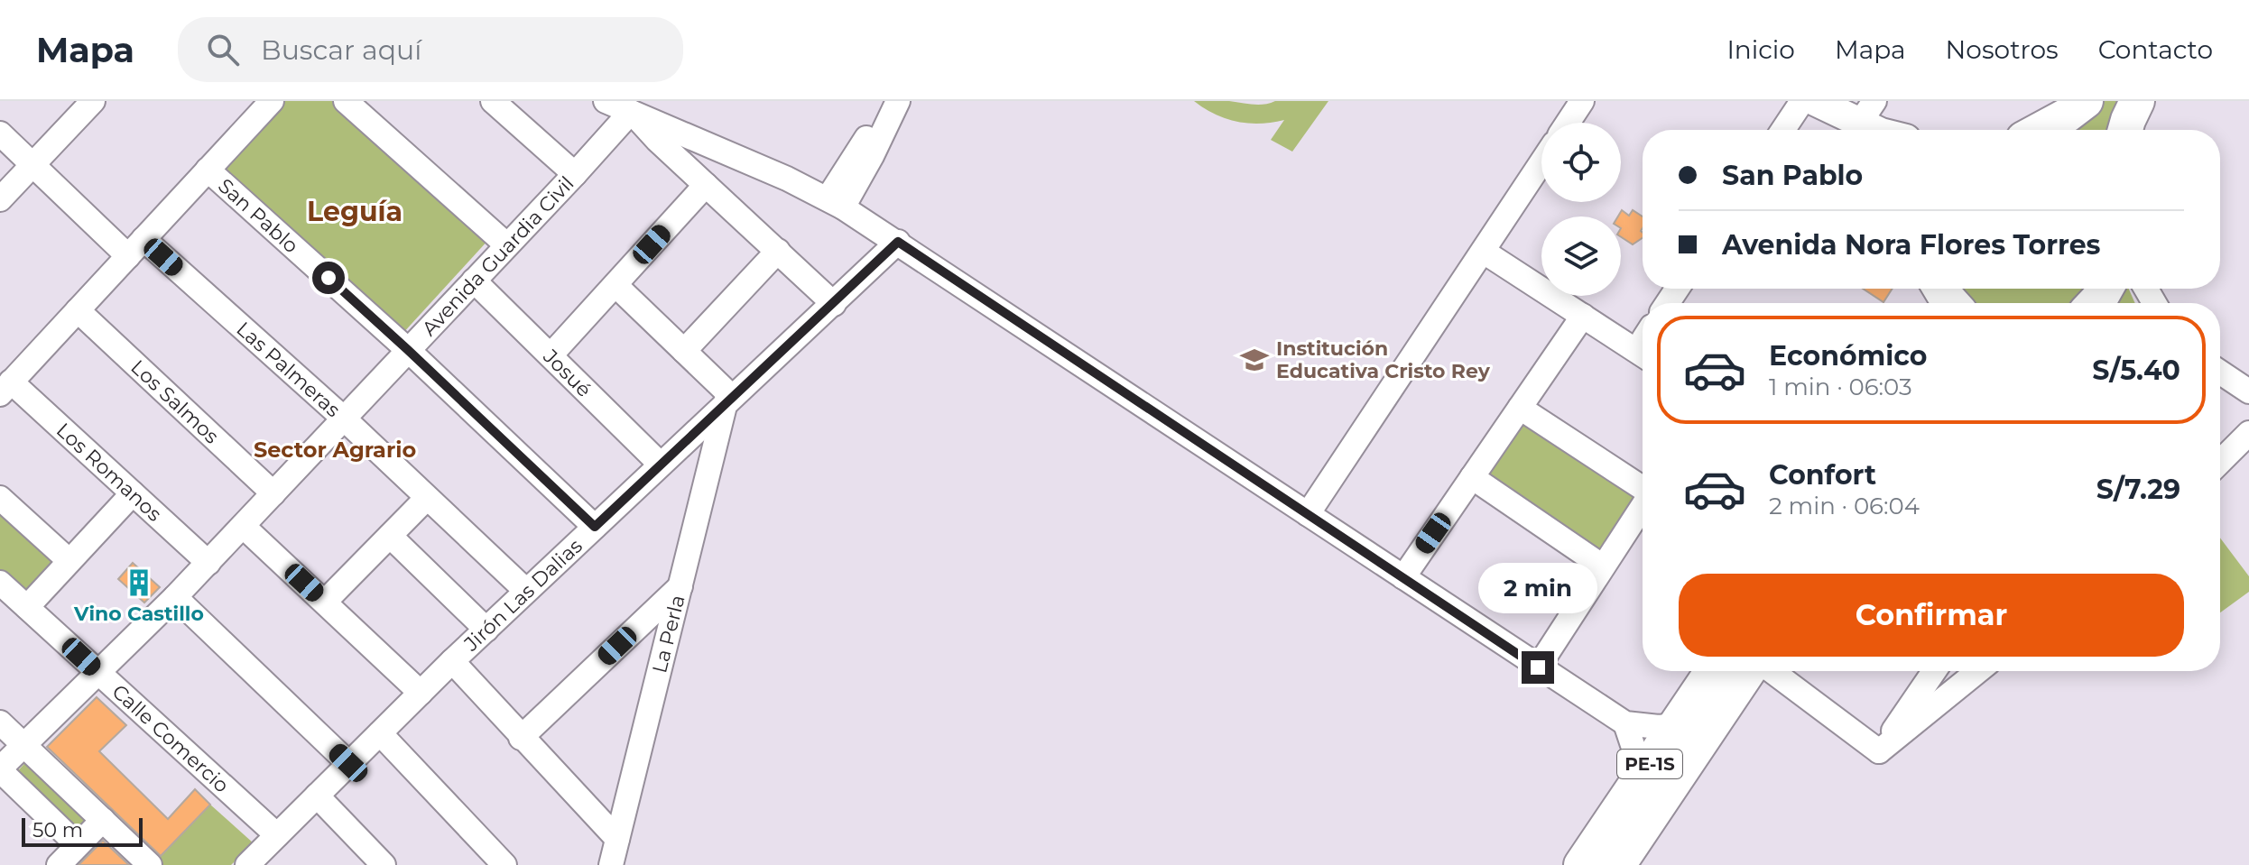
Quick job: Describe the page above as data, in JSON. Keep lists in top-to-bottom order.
{
  "streets": {
    "highway": ["PE-1S"],
    "street": [
      "San Pablo",
      "Avenida Guardia Civil",
      "Las Palmeras",
      "Josué",
      "Los Salmos",
      "Los Romanos",
      "Jirón Las Dalias",
      "La Perla",
      "Calle Comercio"
    ]
  },
  "crossings": [
    ["San Pablo", "Avenida Guardia Civil"],
    ["San Pablo", "Jirón Las Dalias"],
    ["Avenida Guardia Civil", "Las Palmeras"],
    ["Avenida Guardia Civil", "Josué"],
    ["Avenida Guardia Civil", "Los Salmos"],
    ["Avenida Guardia Civil", "Los Romanos"],
    ["Avenida Guardia Civil", "Calle Comercio"],
    ["Las Palmeras", "Jirón Las Dalias"],
    ["Josué", "Jirón Las Dalias"],
    ["Jirón Las Dalias", "La Perla"],
    ["Jirón Las Dalias", "Calle Comercio"]
  ],
  "districts": ["Leguía", "Sector Agrario"],
  "places": {
    "school or university": ["Institución Educativa Cristo Rey"],
    "building": ["Vino Castillo"]
  },
  "scale_bar": "50 m",
  "page": {
    "header": "Mapa",
    "search": "Buscar aquí",
    "nav": [
      "Inicio",
      "Mapa",
      "Nosotros",
      "Contacto"
    ],
    "banner": ["San Pablo", "Avenida Nora Flores Torres"],
    "list": [
      {
        "name": "Económico",
        "note": "1 min · 06:03",
        "value": "S/5.40"
      },
      {
        "name": "Confort",
        "note": "2 min · 06:04",
        "value": "S/7.29"
      }
    ],
    "buttons": "Confirmar",
    "bubble": "2 min",
    "scale": "50 m"
  }
}
